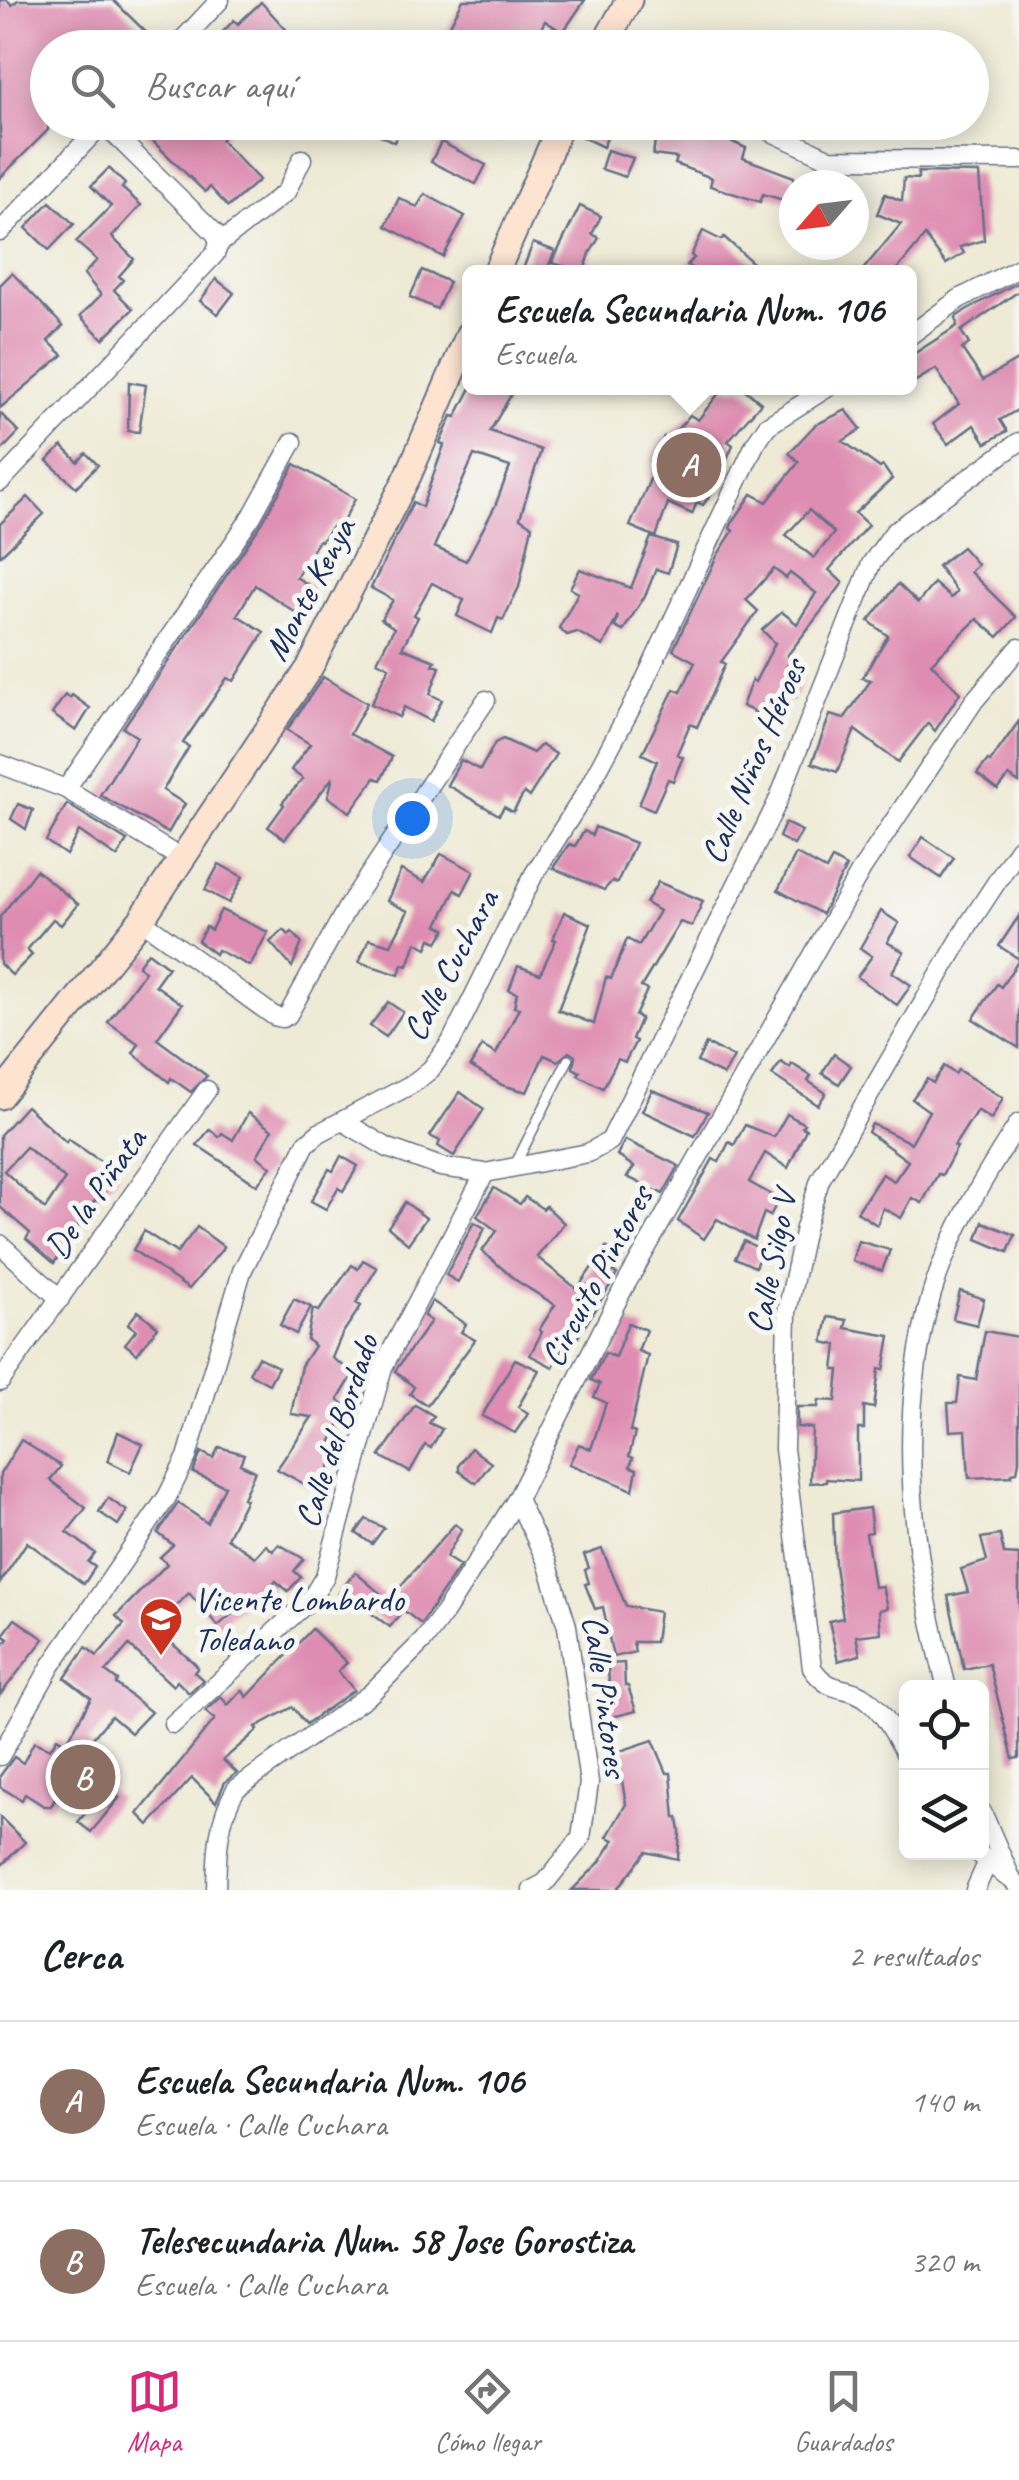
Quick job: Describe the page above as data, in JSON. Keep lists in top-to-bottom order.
{
  "streets": {
    "main road": ["Monte Kenya"],
    "street": [
      "Calle Niños Héroes",
      "Calle Cuchara",
      "De la Piñata",
      "Calle Silgo V",
      "Circuito Pintores",
      "Calle del Bordado",
      "Calle Pintores"
    ]
  },
  "crossings": [
    ["Circuito Pintores", "Calle Pintores"]
  ],
  "places": {
    "school or university": ["Vicente Lombardo Toledano"]
  },
  "north": "bottom left",
  "page": {
    "search": "Buscar aquí",
    "popup": ["Escuela Secundaria Num. 106", "Escuela"],
    "pins": ["A", "B"],
    "heading": ["Cerca", "2 resultados"],
    "list": [
      {
        "mark": "A",
        "name": "Escuela Secundaria Num. 106",
        "note": "Escuela · Calle Cuchara",
        "value": "140 m"
      },
      {
        "mark": "B",
        "name": "Telesecundaria Num. 58 Jose Gorostiza",
        "note": "Escuela · Calle Cuchara",
        "value": "320 m"
      }
    ],
    "nav": ["Mapa", "Cómo llegar", "Guardados"]
  }
}
